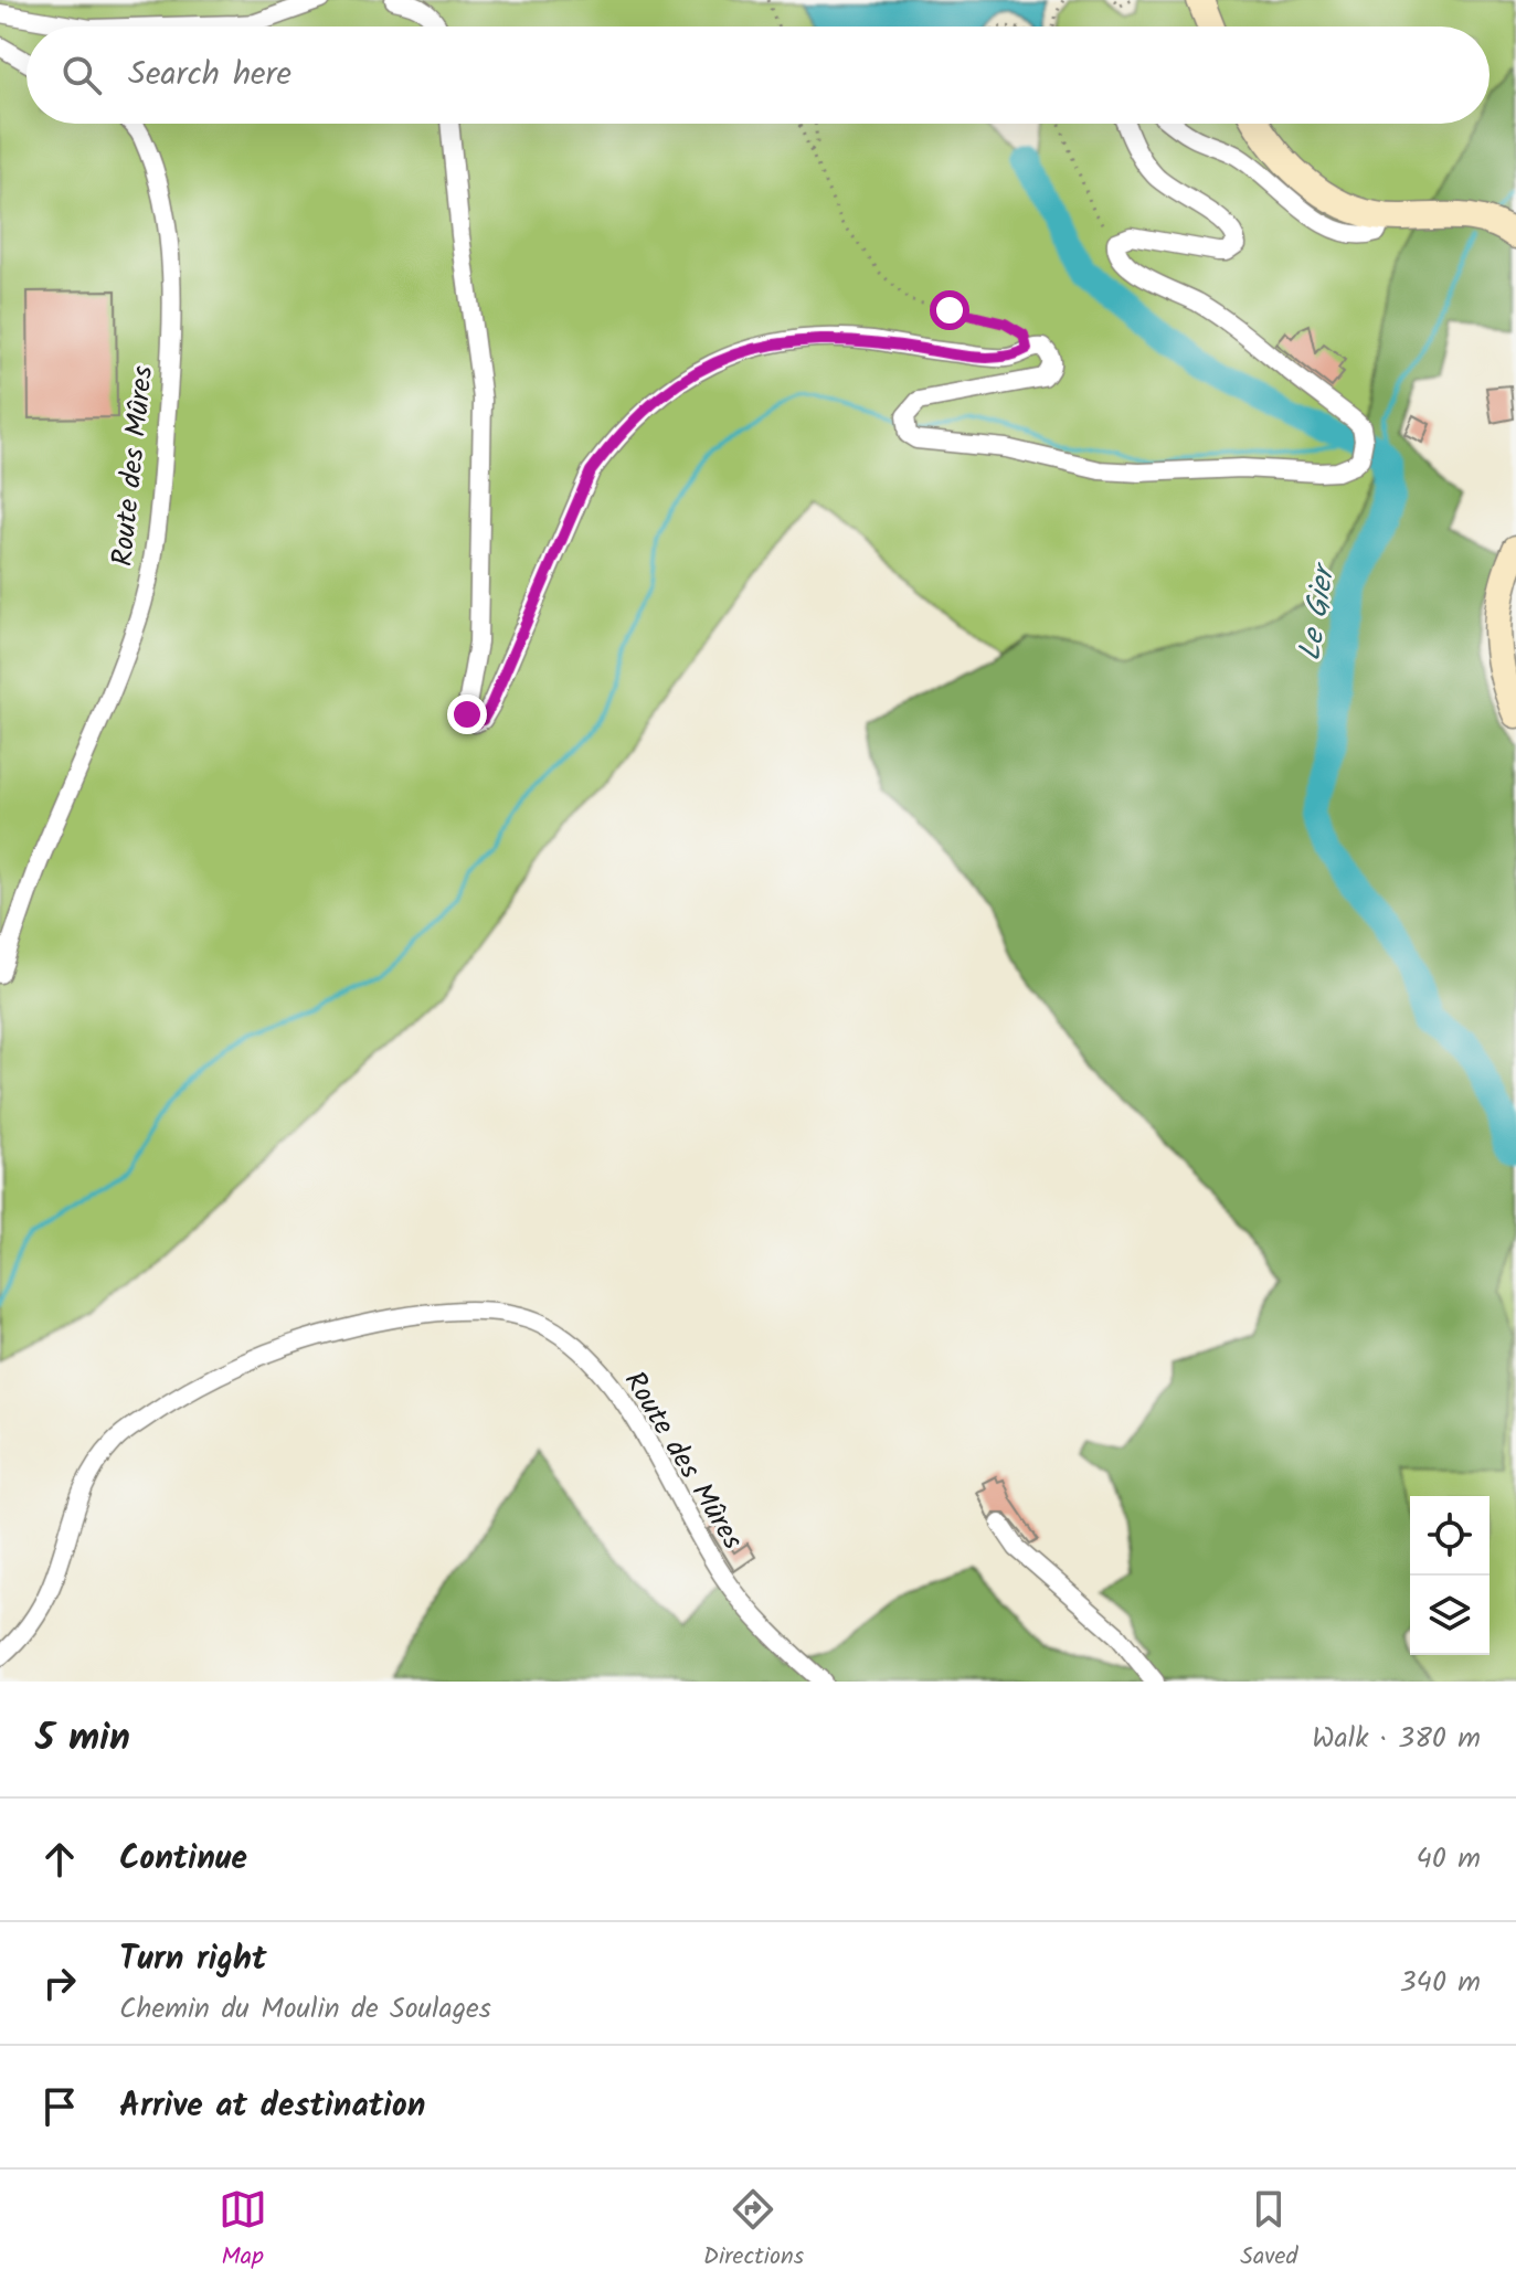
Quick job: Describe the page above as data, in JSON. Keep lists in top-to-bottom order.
{
  "streets": {
    "street": ["Route des Mûres"]
  },
  "water": ["Le Gier"],
  "page": {
    "search": "Search here",
    "heading": ["5 min", "Walk · 380 m"],
    "list": [
      ["Continue", "40 m"],
      ["Turn right", "Chemin du Moulin de Soulages", "340 m"],
      "Arrive at destination"
    ],
    "nav": ["Map", "Directions", "Saved"]
  }
}
